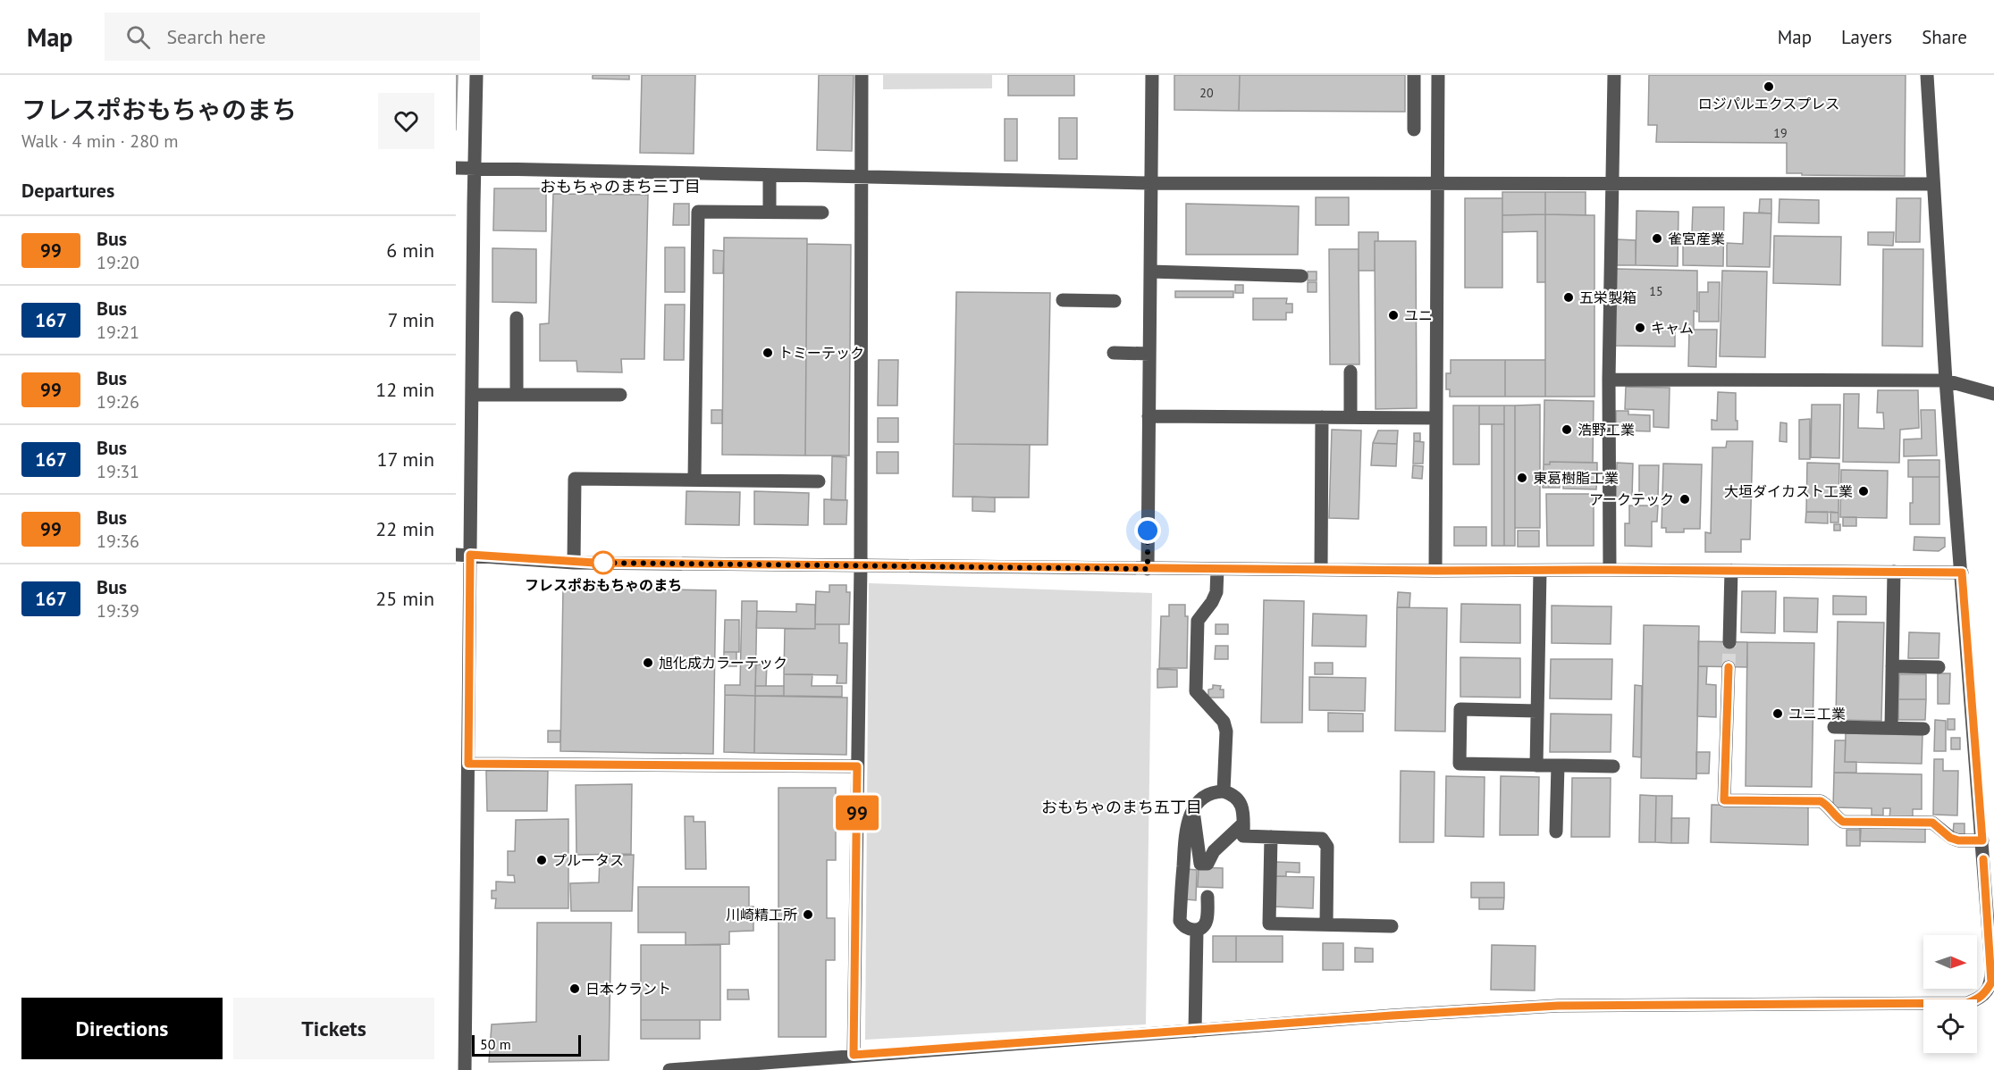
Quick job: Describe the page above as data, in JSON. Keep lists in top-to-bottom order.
{
  "districts": ["おもちゃのまち三丁目", "おもちゃのまち五丁目"],
  "places": [
    "ロジパルエクスプレス",
    "雀宮産業",
    "五栄製箱",
    "ユニ",
    "キャム",
    "トミーテック",
    "浩野工業",
    "東葛樹脂工業",
    "大垣ダイカスト工業",
    "アークテック",
    "フレスポおもちゃのまち",
    "旭化成カラーテック",
    "ユニ工業",
    "プルータス",
    "川崎精工所",
    "日本クラント"
  ],
  "lines": ["bus line 99"],
  "house_numbers": ["20", "19", "15"],
  "scale_bar": "50 m",
  "north": "right",
  "page": {
    "header": "Map",
    "search": "Search here",
    "nav": ["Map", "Layers", "Share"],
    "heading": [
      ["フレスポおもちゃのまち", "Walk · 4 min · 280 m"],
      "Departures"
    ],
    "on_map": "99",
    "list": [
      {
        "mark": "99",
        "name": "Bus",
        "note": "19:20",
        "value": "6 min"
      },
      {
        "mark": "167",
        "name": "Bus",
        "note": "19:21",
        "value": "7 min"
      },
      {
        "mark": "99",
        "name": "Bus",
        "note": "19:26",
        "value": "12 min"
      },
      {
        "mark": "167",
        "name": "Bus",
        "note": "19:31",
        "value": "17 min"
      },
      {
        "mark": "99",
        "name": "Bus",
        "note": "19:36",
        "value": "22 min"
      },
      {
        "mark": "167",
        "name": "Bus",
        "note": "19:39",
        "value": "25 min"
      }
    ],
    "buttons": ["Directions", "Tickets"],
    "scale": "50 m"
  }
}
